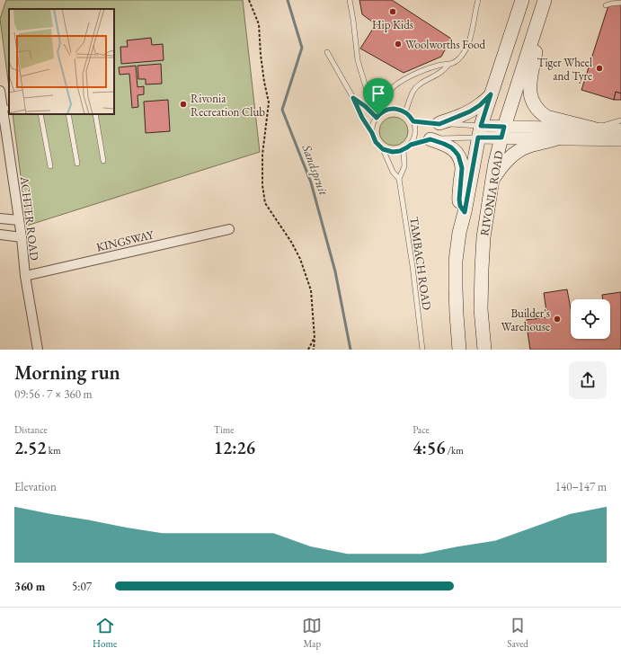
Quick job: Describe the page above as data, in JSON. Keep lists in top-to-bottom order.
{
  "streets": {
    "main road": ["RIVONIA ROAD"],
    "street": ["ACHTER ROAD", "KINGSWAY"],
    "lane": ["TAMBACH ROAD"]
  },
  "crossings": [
    ["ACHTER ROAD", "KINGSWAY"]
  ],
  "water": ["Sandspruit"],
  "places": [
    "Hip Kids",
    "Woolworths Food",
    "Tiger Wheel and Tyre",
    "Rivonia Recreation Club",
    "Builder's Warehouse"
  ],
  "page": {
    "heading": ["Morning run", "09:56 · 7 × 360 m"],
    "stats": [
      ["Distance", "2.52 km"],
      ["Time", "12:26"],
      ["Pace", "4:56 /km"]
    ],
    "chart": ["Elevation", "140–147 m"],
    "list": [
      {
        "name": "360 m",
        "note": "5:07"
      }
    ],
    "tabs": ["Home", "Map", "Saved"]
  }
}
